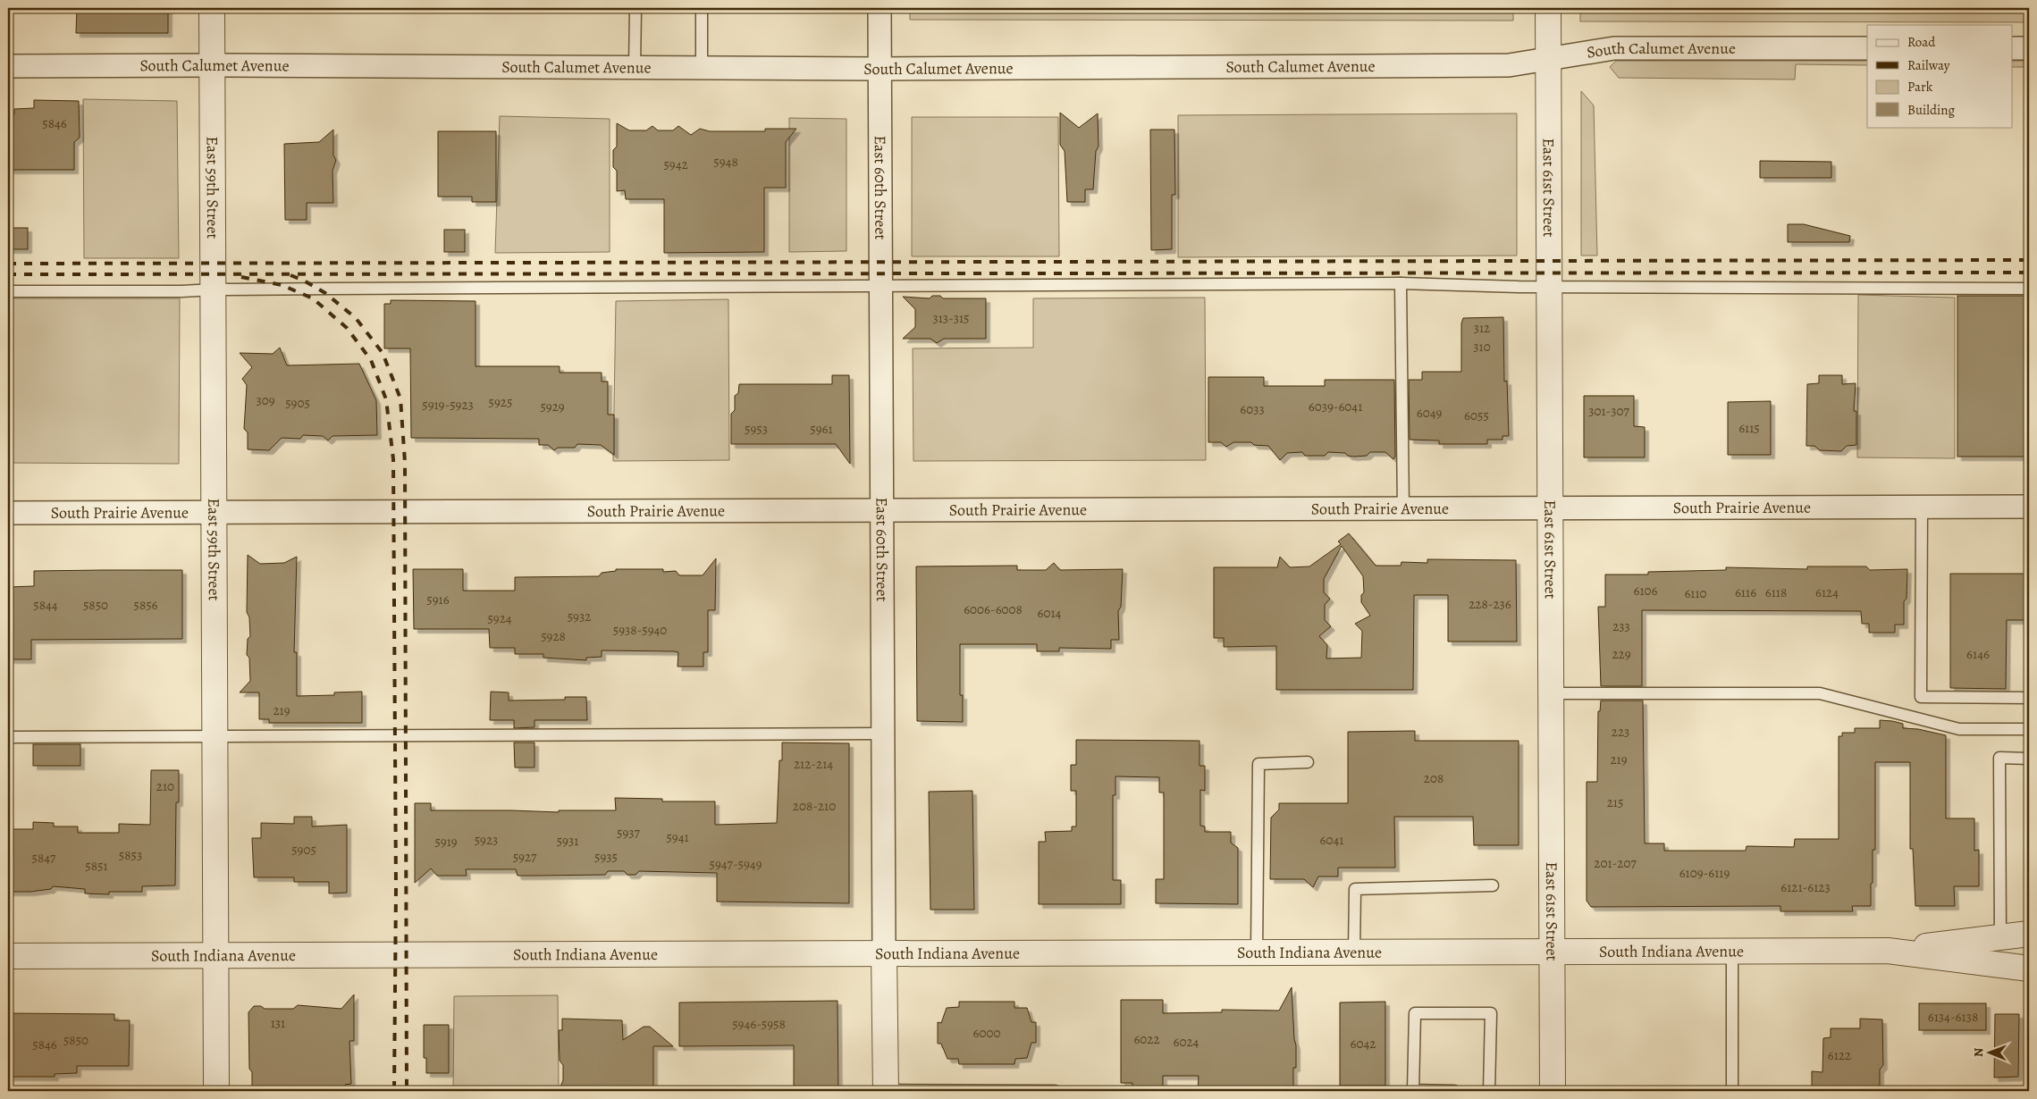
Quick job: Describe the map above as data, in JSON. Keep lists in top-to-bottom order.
{
  "streets": {
    "street": [
      "South Calumet Avenue",
      "East 59th Street",
      "East 60th Street",
      "East 61st Street",
      "South Prairie Avenue",
      "South Indiana Avenue"
    ]
  },
  "crossings": [
    ["South Calumet Avenue", "East 59th Street"],
    ["South Calumet Avenue", "East 60th Street"],
    ["South Calumet Avenue", "East 61st Street"],
    ["East 59th Street", "South Prairie Avenue"],
    ["East 59th Street", "South Indiana Avenue"],
    ["East 60th Street", "South Prairie Avenue"],
    ["East 60th Street", "South Indiana Avenue"],
    ["East 61st Street", "South Prairie Avenue"],
    ["East 61st Street", "South Indiana Avenue"]
  ],
  "house_numbers": [
    "5846",
    "5948",
    "5942",
    "313-315",
    "312",
    "310",
    "309",
    "5925",
    "5905",
    "5919-5923",
    "5929",
    "6039-6041",
    "6033",
    "301-307",
    "6049",
    "6055",
    "6115",
    "5953",
    "5961",
    "6106",
    "6116",
    "6118",
    "6124",
    "6110",
    "5916",
    "228-236",
    "5844",
    "5850",
    "5856",
    "6006-6008",
    "6014",
    "5932",
    "5924",
    "233",
    "5938-5940",
    "5928",
    "229",
    "6146",
    "219",
    "223",
    "219",
    "212-214",
    "208",
    "210",
    "215",
    "208-210",
    "5937",
    "5941",
    "5923",
    "6041",
    "5931",
    "5919",
    "5905",
    "5853",
    "5927",
    "5935",
    "5847",
    "201-207",
    "5947-5949",
    "5851",
    "6109-6119",
    "6121-6123",
    "6134-6138",
    "131",
    "5946-5958",
    "6000",
    "6022",
    "5850",
    "6024",
    "6042",
    "5846",
    "6122"
  ],
  "legend": [
    "Road",
    "Railway",
    "Park",
    "Building"
  ],
  "north": "left"
}
